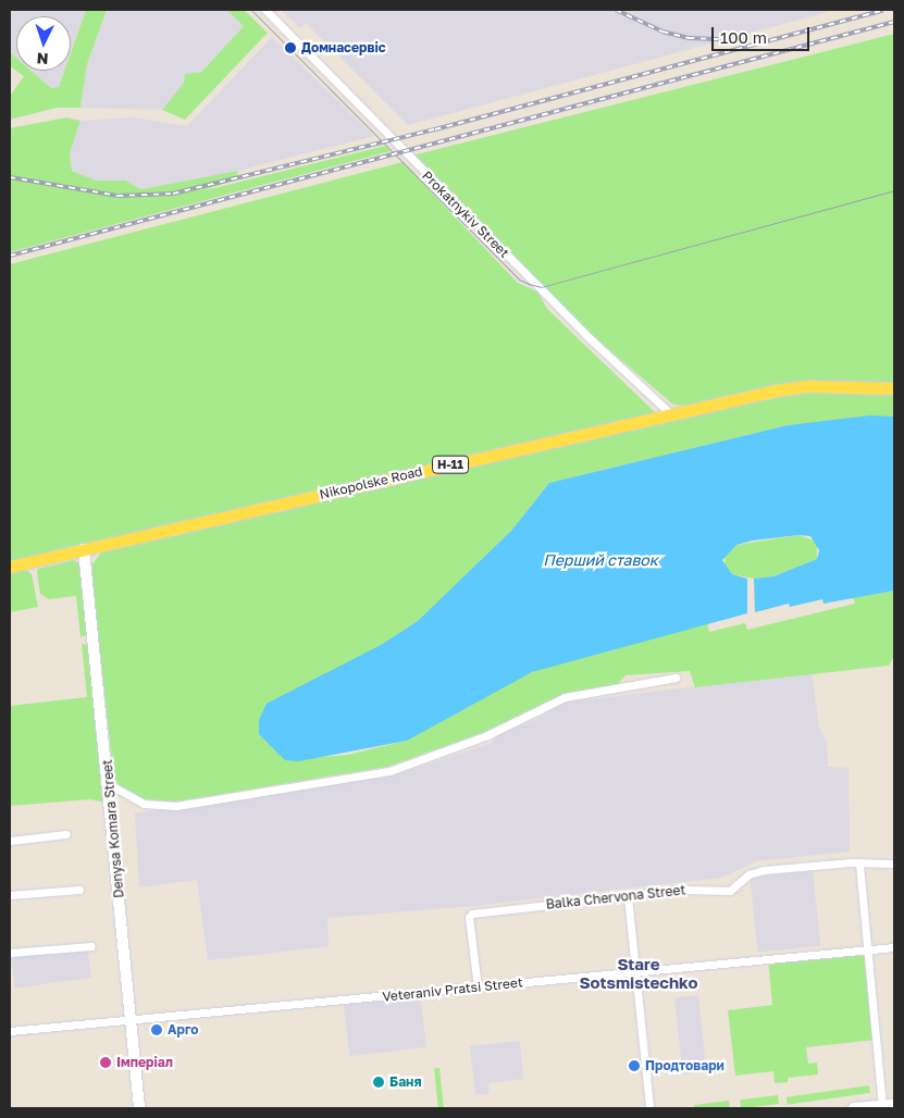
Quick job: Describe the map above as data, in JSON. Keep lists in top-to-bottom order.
{
  "streets": {
    "main road": ["Н-11", "Nikopolske Road"],
    "street": [
      "Prokatnykiv Street",
      "Denysa Komara Street",
      "Balka Chervona Street",
      "Veteraniv Pratsi Street"
    ]
  },
  "crossings": [
    ["Prokatnykiv Street", "Nikopolske Road"],
    ["Nikopolske Road", "Denysa Komara Street"],
    ["Denysa Komara Street", "Veteraniv Pratsi Street"],
    ["Balka Chervona Street", "Veteraniv Pratsi Street"]
  ],
  "districts": ["Stare Sotsmistechko"],
  "water": ["Перший ставок"],
  "places": [
    "Домнасервіс",
    "Арго",
    "Імперіал",
    "Продтовари",
    "Баня"
  ],
  "scale_bar": "100 m",
  "north": "bottom"
}
